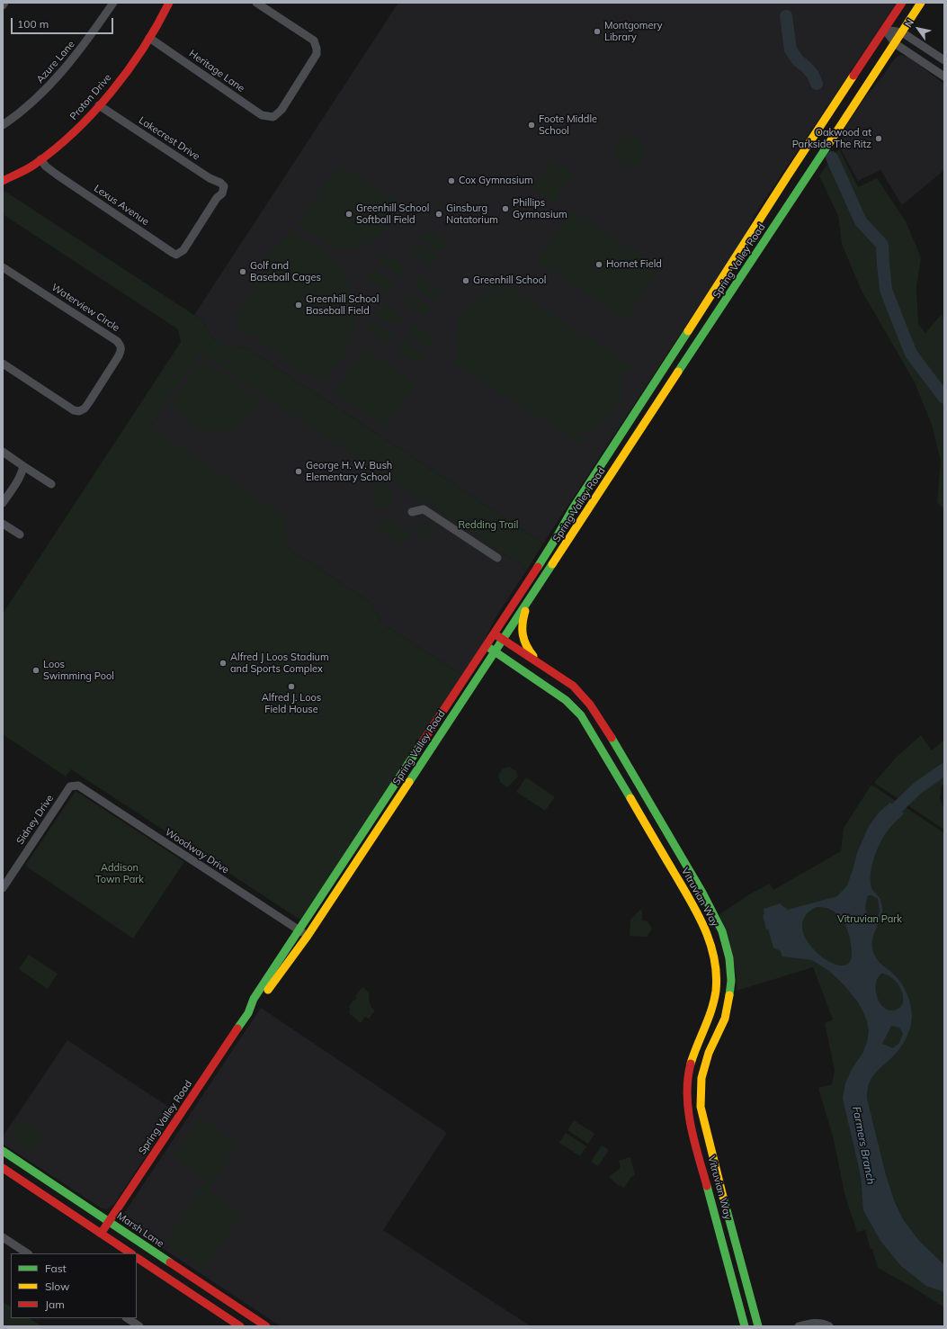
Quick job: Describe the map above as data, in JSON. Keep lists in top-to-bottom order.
{
  "streets": {
    "main road": [
      "Proton Drive",
      "Spring Valley Road",
      "Vitruvian Way",
      "Marsh Lane"
    ],
    "street": [
      "Azure Lane",
      "Heritage Lane",
      "Lakecrest Drive",
      "Lexus Avenue",
      "Waterview Circle",
      "Sidney Drive",
      "Woodway Drive"
    ]
  },
  "crossings": [
    ["Heritage Lane", "Proton Drive"],
    ["Proton Drive", "Lakecrest Drive"],
    ["Proton Drive", "Lexus Avenue"],
    ["Lakecrest Drive", "Lexus Avenue"],
    ["Spring Valley Road", "Woodway Drive"],
    ["Spring Valley Road", "Vitruvian Way"],
    ["Spring Valley Road", "Marsh Lane"],
    ["Sidney Drive", "Woodway Drive"]
  ],
  "water": ["Farmers Branch"],
  "parks": ["Redding Trail", "Addison Town Park", "Vitruvian Park"],
  "places": [
    "Montgomery Library",
    "Foote Middle School",
    "Oakwood at Parkside The Ritz",
    "Cox Gymnasium",
    "Phillips Gymnasium",
    "Greenhill School Softball Field",
    "Ginsburg Natatorium",
    "Hornet Field",
    "Golf and Baseball Cages",
    "Greenhill School",
    "Greenhill School Baseball Field",
    "George H. W. Bush Elementary School",
    "Alfred J Loos Stadium and Sports Complex",
    "Loos Swimming Pool",
    "Alfred J. Loos Field House"
  ],
  "legend": ["Fast", "Slow", "Jam"],
  "scale_bar": "100 m",
  "north": "top left"
}
